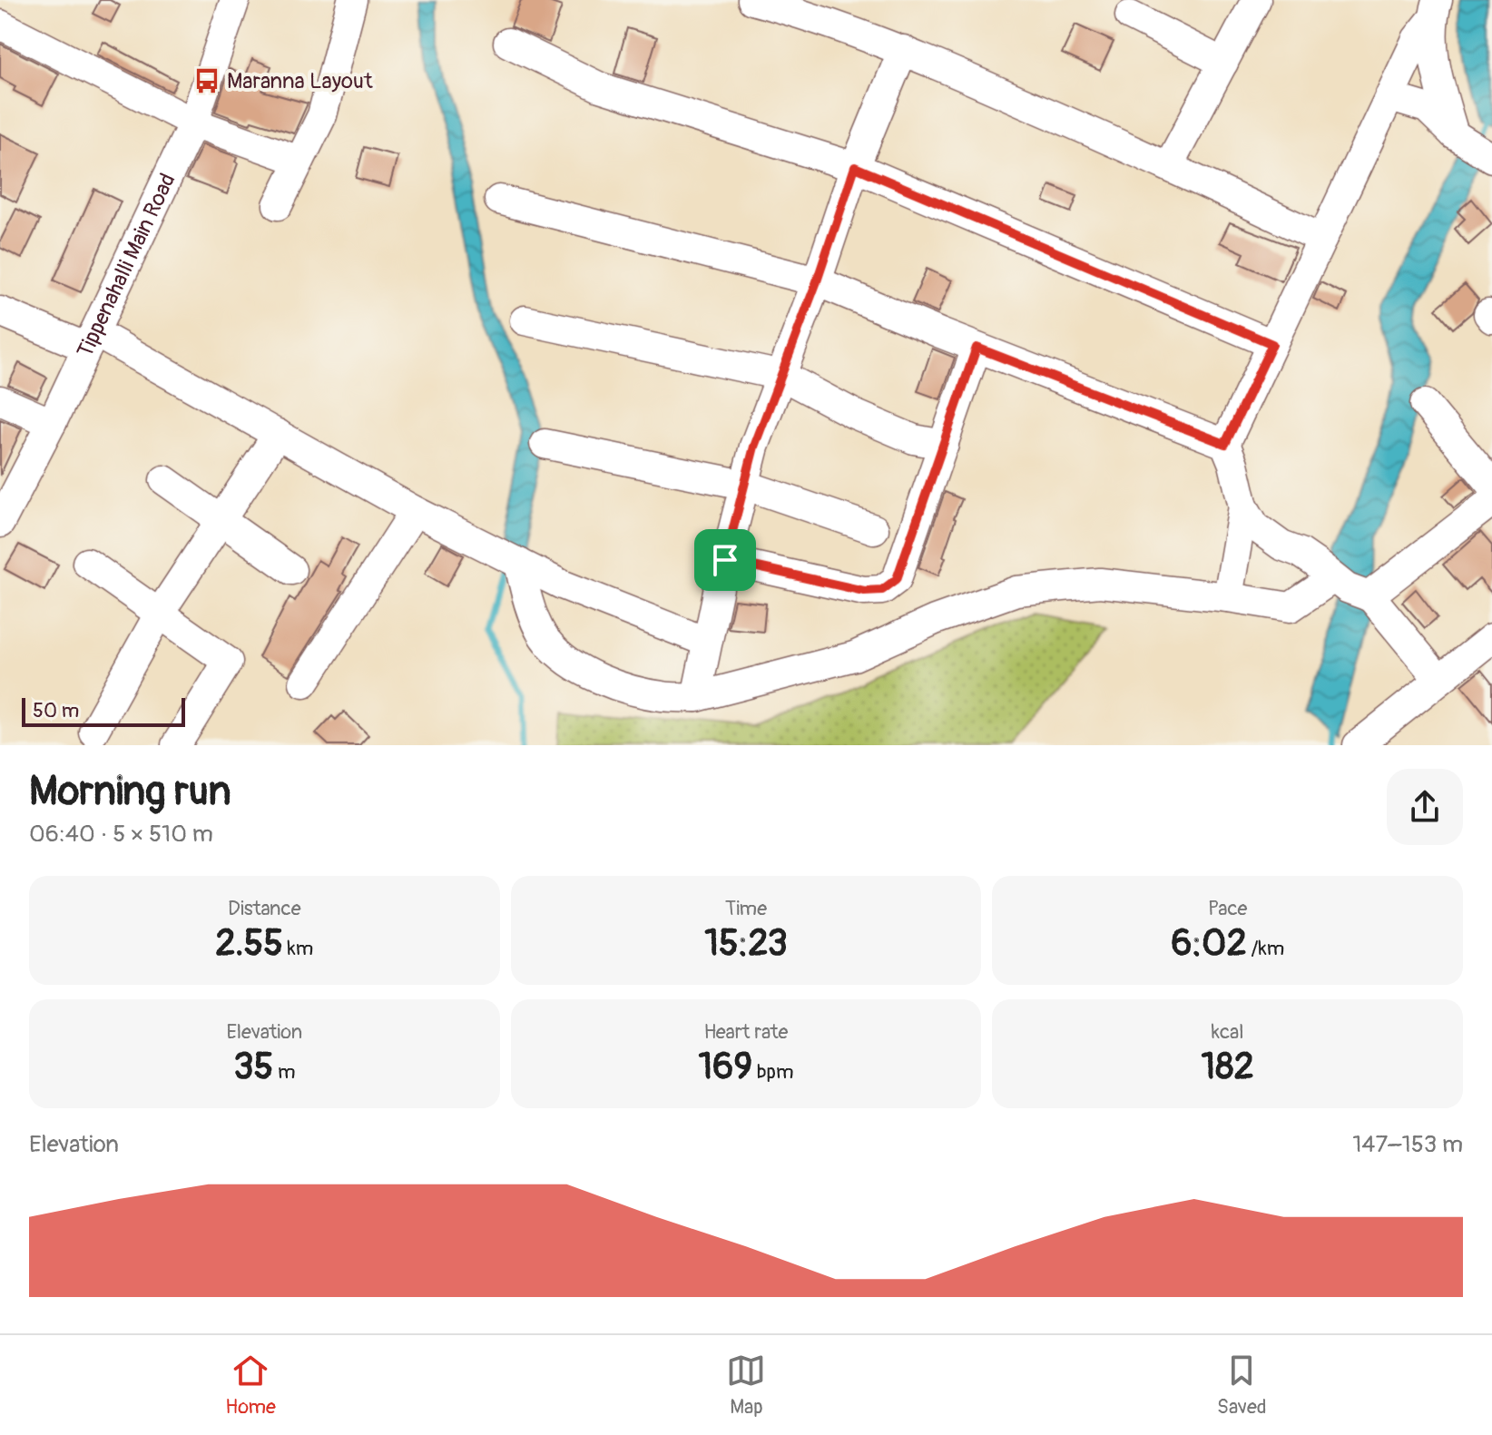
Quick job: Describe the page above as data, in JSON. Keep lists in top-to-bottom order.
{
  "streets": {
    "street": ["Tippenahalli Main Road"]
  },
  "places": {
    "bus stop": ["Maranna Layout"]
  },
  "scale_bar": "50 m",
  "page": {
    "scale": "50 m",
    "heading": ["Morning run", "06:40 · 5 × 510 m"],
    "stats": [
      ["Distance", "2.55 km"],
      ["Time", "15:23"],
      ["Pace", "6:02 /km"],
      ["Elevation", "35 m"],
      ["Heart rate", "169 bpm"],
      ["kcal", "182"]
    ],
    "chart": ["Elevation", "147–153 m"],
    "tabs": ["Home", "Map", "Saved"]
  }
}
